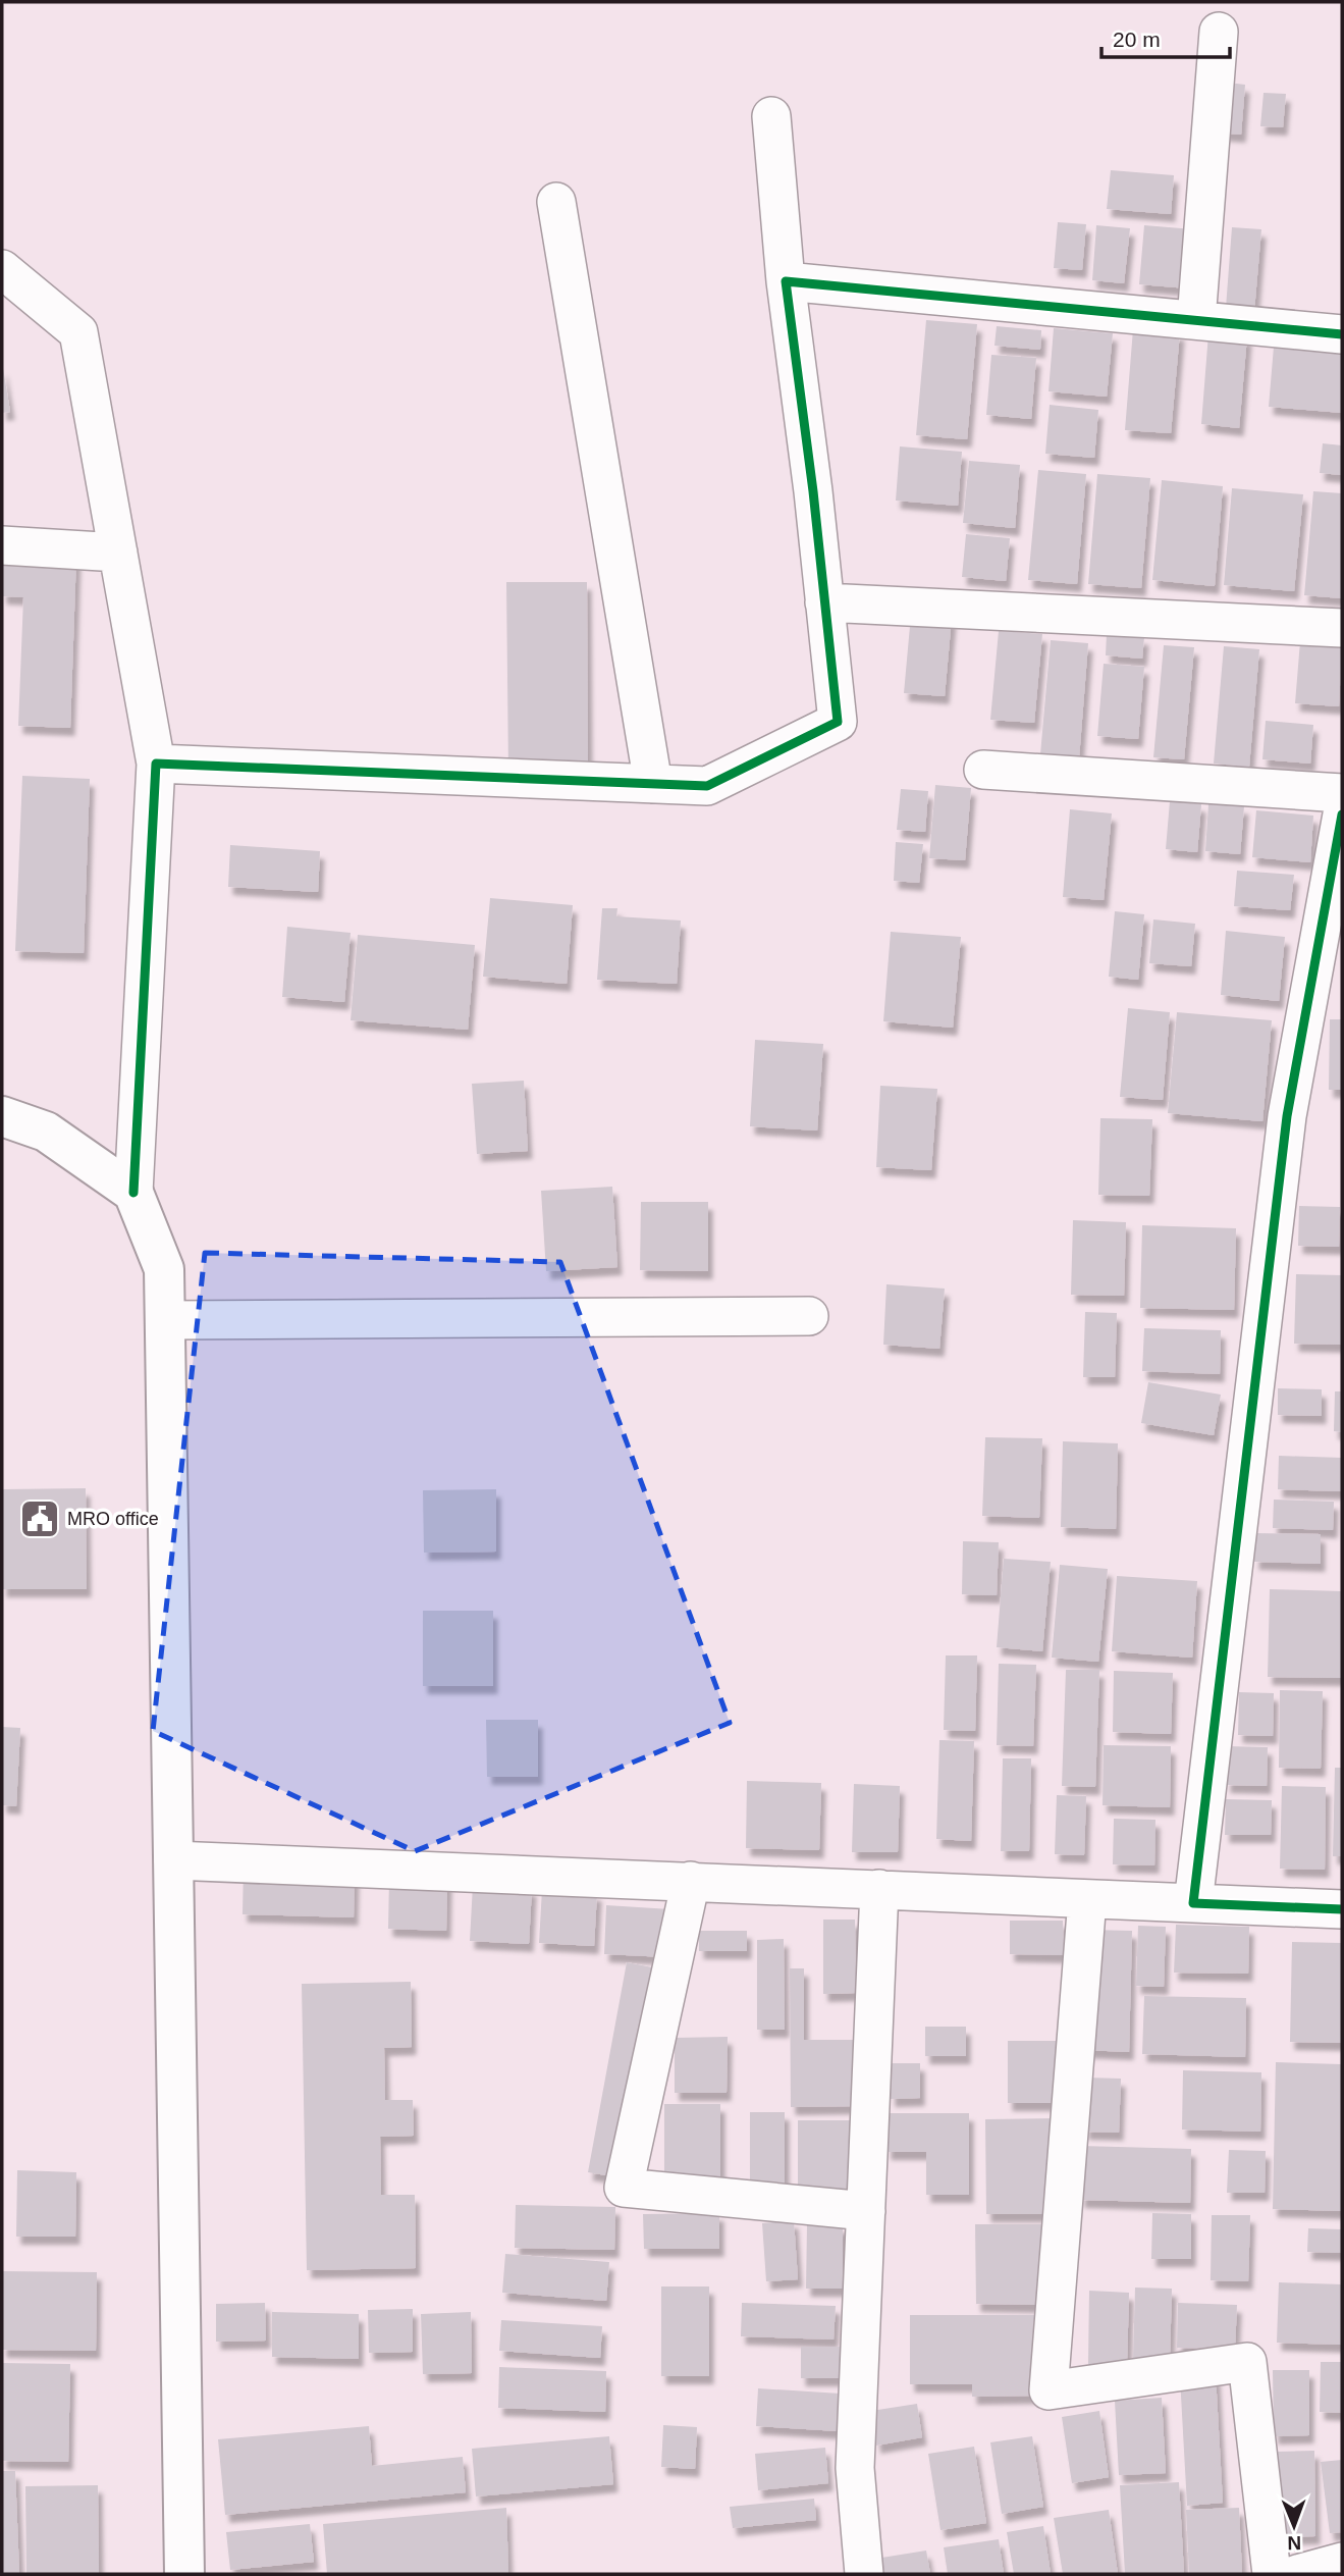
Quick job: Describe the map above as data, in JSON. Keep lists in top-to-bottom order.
{
  "places": {
    "public building": ["MRO office"]
  },
  "scale_bar": "20 m",
  "north": "bottom"
}
